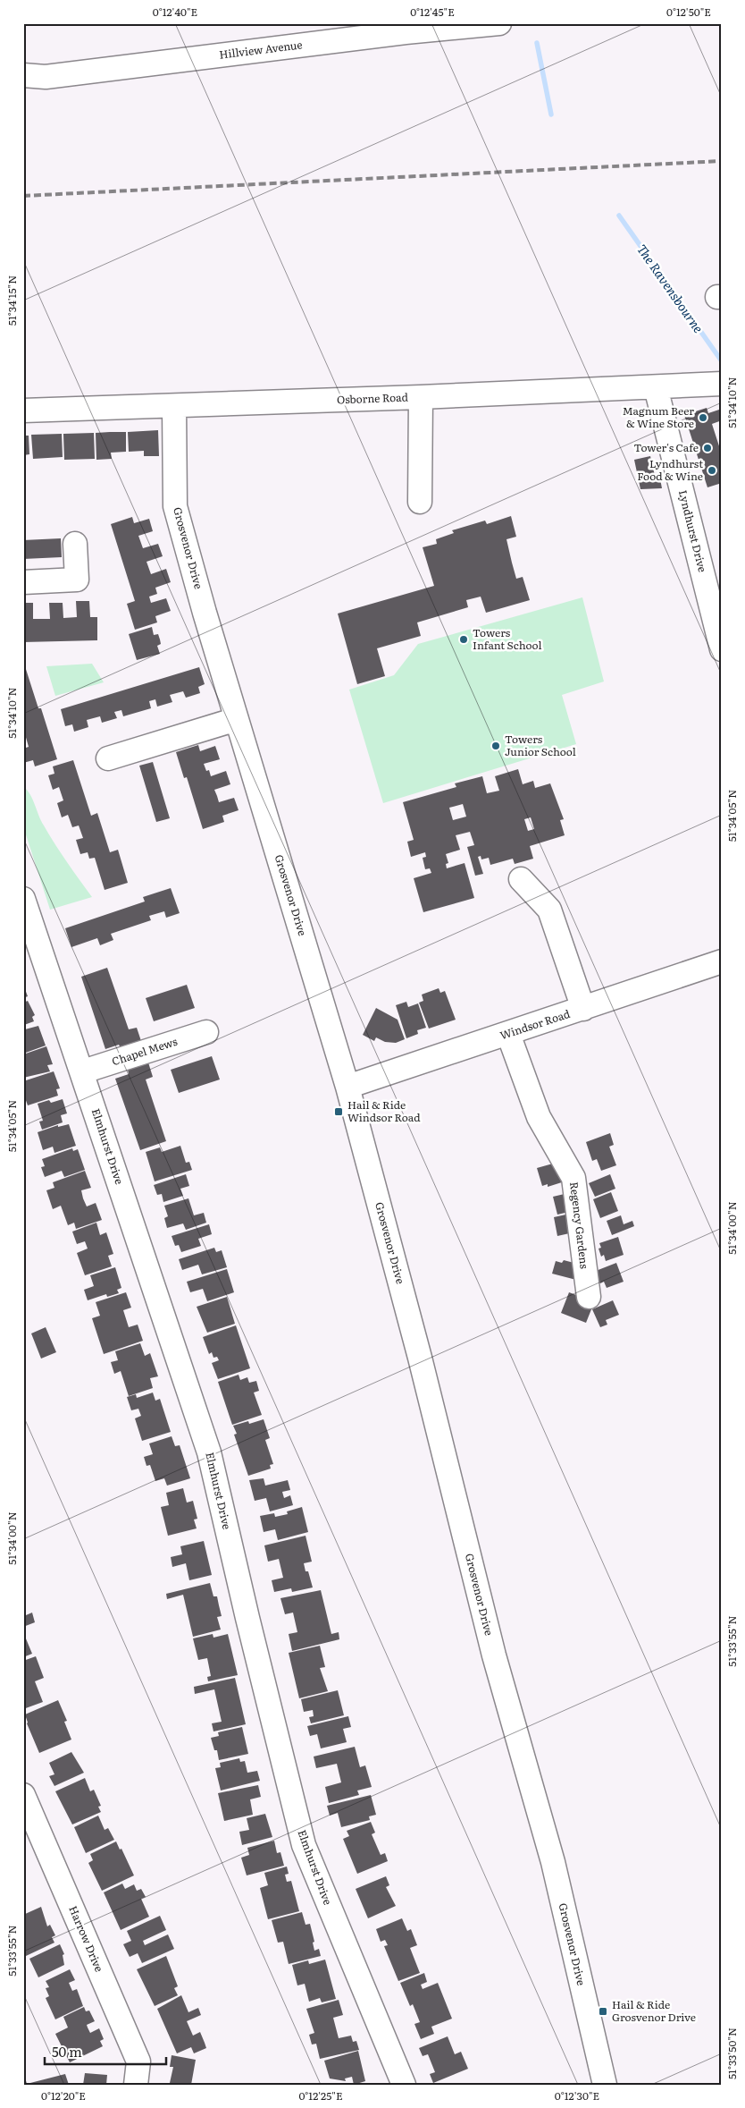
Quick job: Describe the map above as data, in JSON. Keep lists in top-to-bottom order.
{
  "streets": {
    "street": [
      "Hillview Avenue",
      "Osborne Road",
      "Lyndhurst Drive",
      "Grosvenor Drive",
      "Windsor Road",
      "Chapel Mews",
      "Elmhurst Drive",
      "Regency Gardens",
      "Harrow Drive"
    ]
  },
  "crossings": [
    ["Osborne Road", "Lyndhurst Drive"],
    ["Osborne Road", "Grosvenor Drive"],
    ["Grosvenor Drive", "Windsor Road"],
    ["Windsor Road", "Regency Gardens"],
    ["Chapel Mews", "Elmhurst Drive"]
  ],
  "water": ["The Ravensbourne"],
  "places": {
    "other": [
      "Magnum Beer & Wine Store",
      "Tower's Cafe",
      "Lyndhurst Food & Wine",
      "Towers Infant School",
      "Towers Junior School"
    ],
    "transit": ["Hail & Ride Windsor Road", "Hail & Ride Grosvenor Drive"]
  },
  "scale_bar": "50 m",
  "coordinates": [
    "0°12'40\"E",
    "0°12'45\"E",
    "0°12'50\"E",
    "51°34'15\"N",
    "51°34'10\"N",
    "51°34'05\"N",
    "51°34'00\"N",
    "51°33'55\"N",
    "51°33'50\"N",
    "0°12'20\"E",
    "0°12'25\"E",
    "0°12'30\"E"
  ]
}
